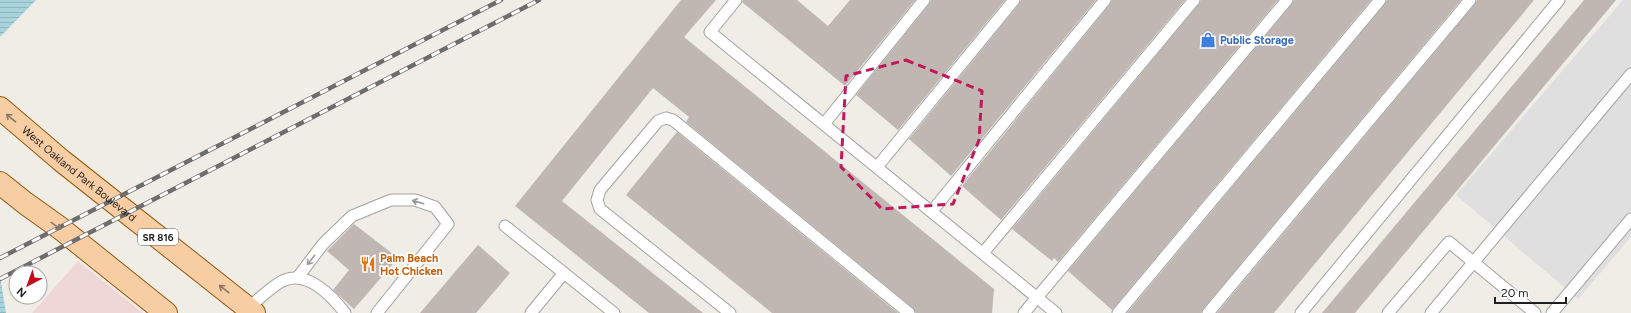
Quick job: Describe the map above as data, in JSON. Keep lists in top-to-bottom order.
{
  "streets": {
    "main road": ["West Oakland Park Boulevard", "SR 816"]
  },
  "places": {
    "shop": ["Public Storage"],
    "restaurant": ["Palm Beach Hot Chicken"]
  },
  "scale_bar": "20 m",
  "north": "bottom left"
}
